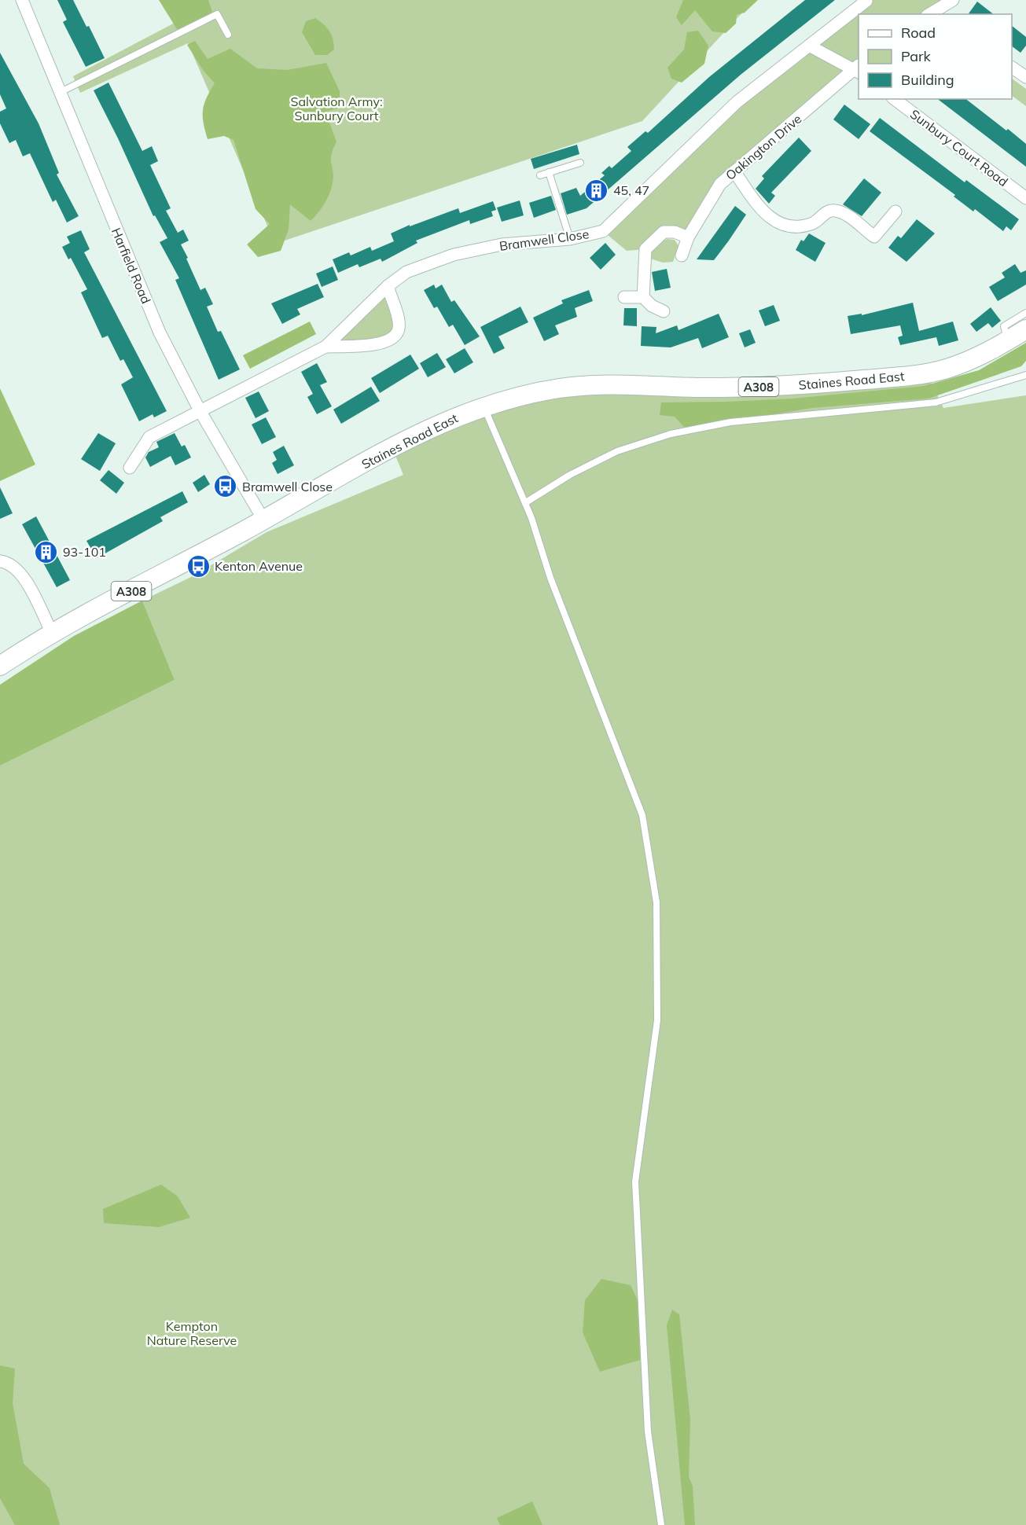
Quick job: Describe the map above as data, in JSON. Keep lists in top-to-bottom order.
{
  "streets": {
    "highway": ["Staines Road East", "A308"],
    "street": [
      "Oakington Drive",
      "Sunbury Court Road",
      "Bramwell Close",
      "Harfield Road"
    ]
  },
  "crossings": [
    ["Oakington Drive", "Bramwell Close"],
    ["Bramwell Close", "Harfield Road"],
    ["Harfield Road", "Staines Road East"]
  ],
  "parks": ["Salvation Army: Sunbury Court", "Kempton Nature Reserve"],
  "places": {
    "building": ["45, 47", "93-101"],
    "bus stop": ["Bramwell Close", "Kenton Avenue"]
  },
  "legend": ["Road", "Park", "Building"]
}
